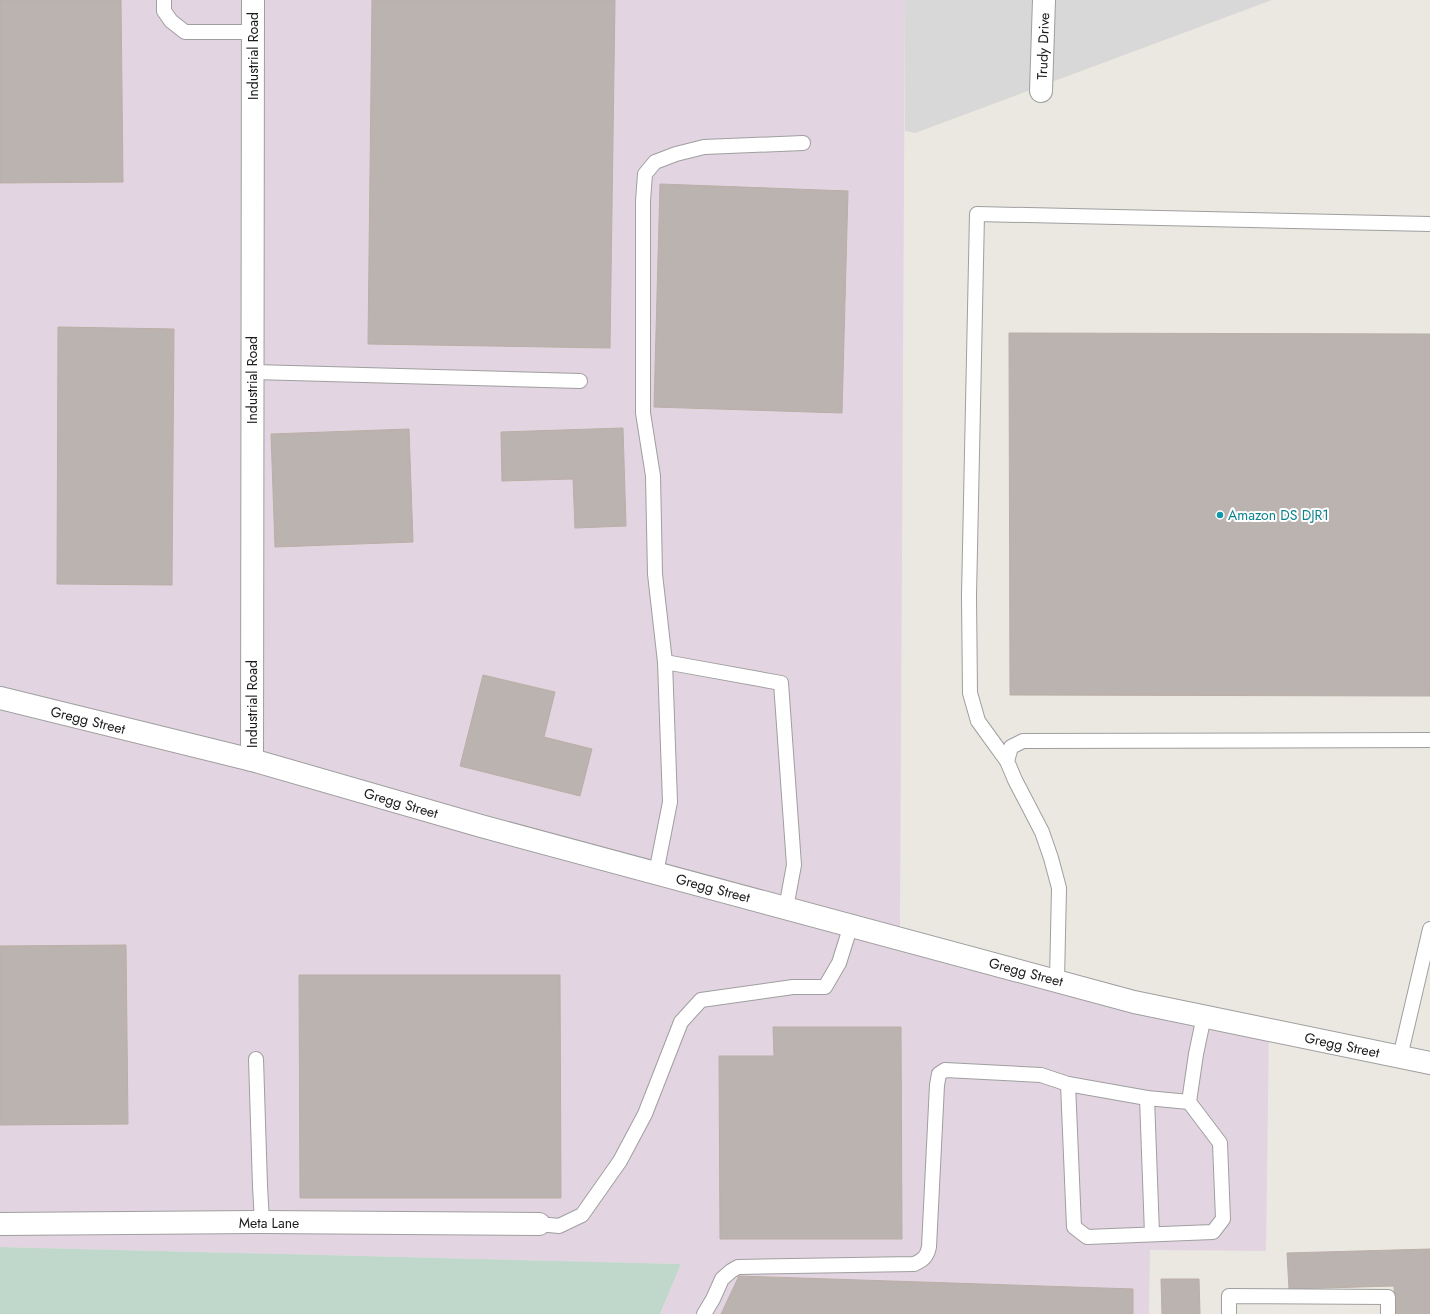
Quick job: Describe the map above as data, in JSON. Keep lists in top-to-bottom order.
{
  "streets": {
    "street": [
      "Trudy Drive",
      "Industrial Road",
      "Gregg Street",
      "Meta Lane"
    ]
  },
  "crossings": [
    ["Industrial Road", "Gregg Street"]
  ],
  "places": ["Amazon DS DJR1"]
}
